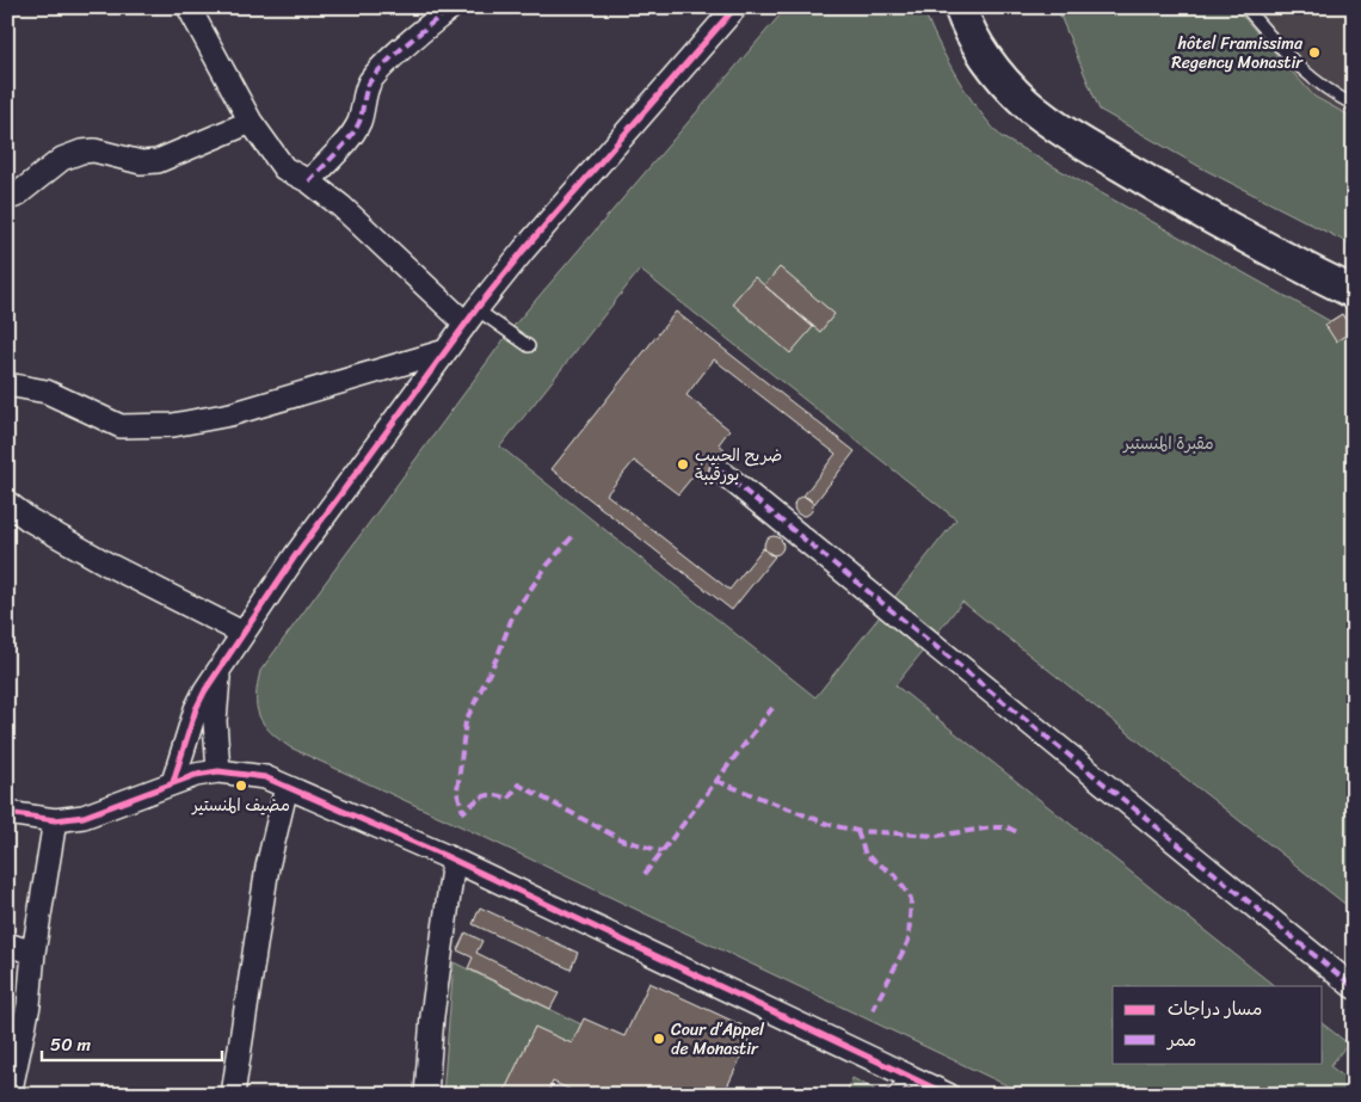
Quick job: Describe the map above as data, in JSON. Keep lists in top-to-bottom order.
{
  "parks": ["مقبرة المنستير"],
  "places": [
    "hôtel Framissima Regency Monastir",
    "ضريح الحبيب بورقيبة",
    "مضيف المنستير",
    "Cour d’Appel de Monastir"
  ],
  "legend": ["مسار دراجات", "ممر"],
  "scale_bar": "50 m"
}
